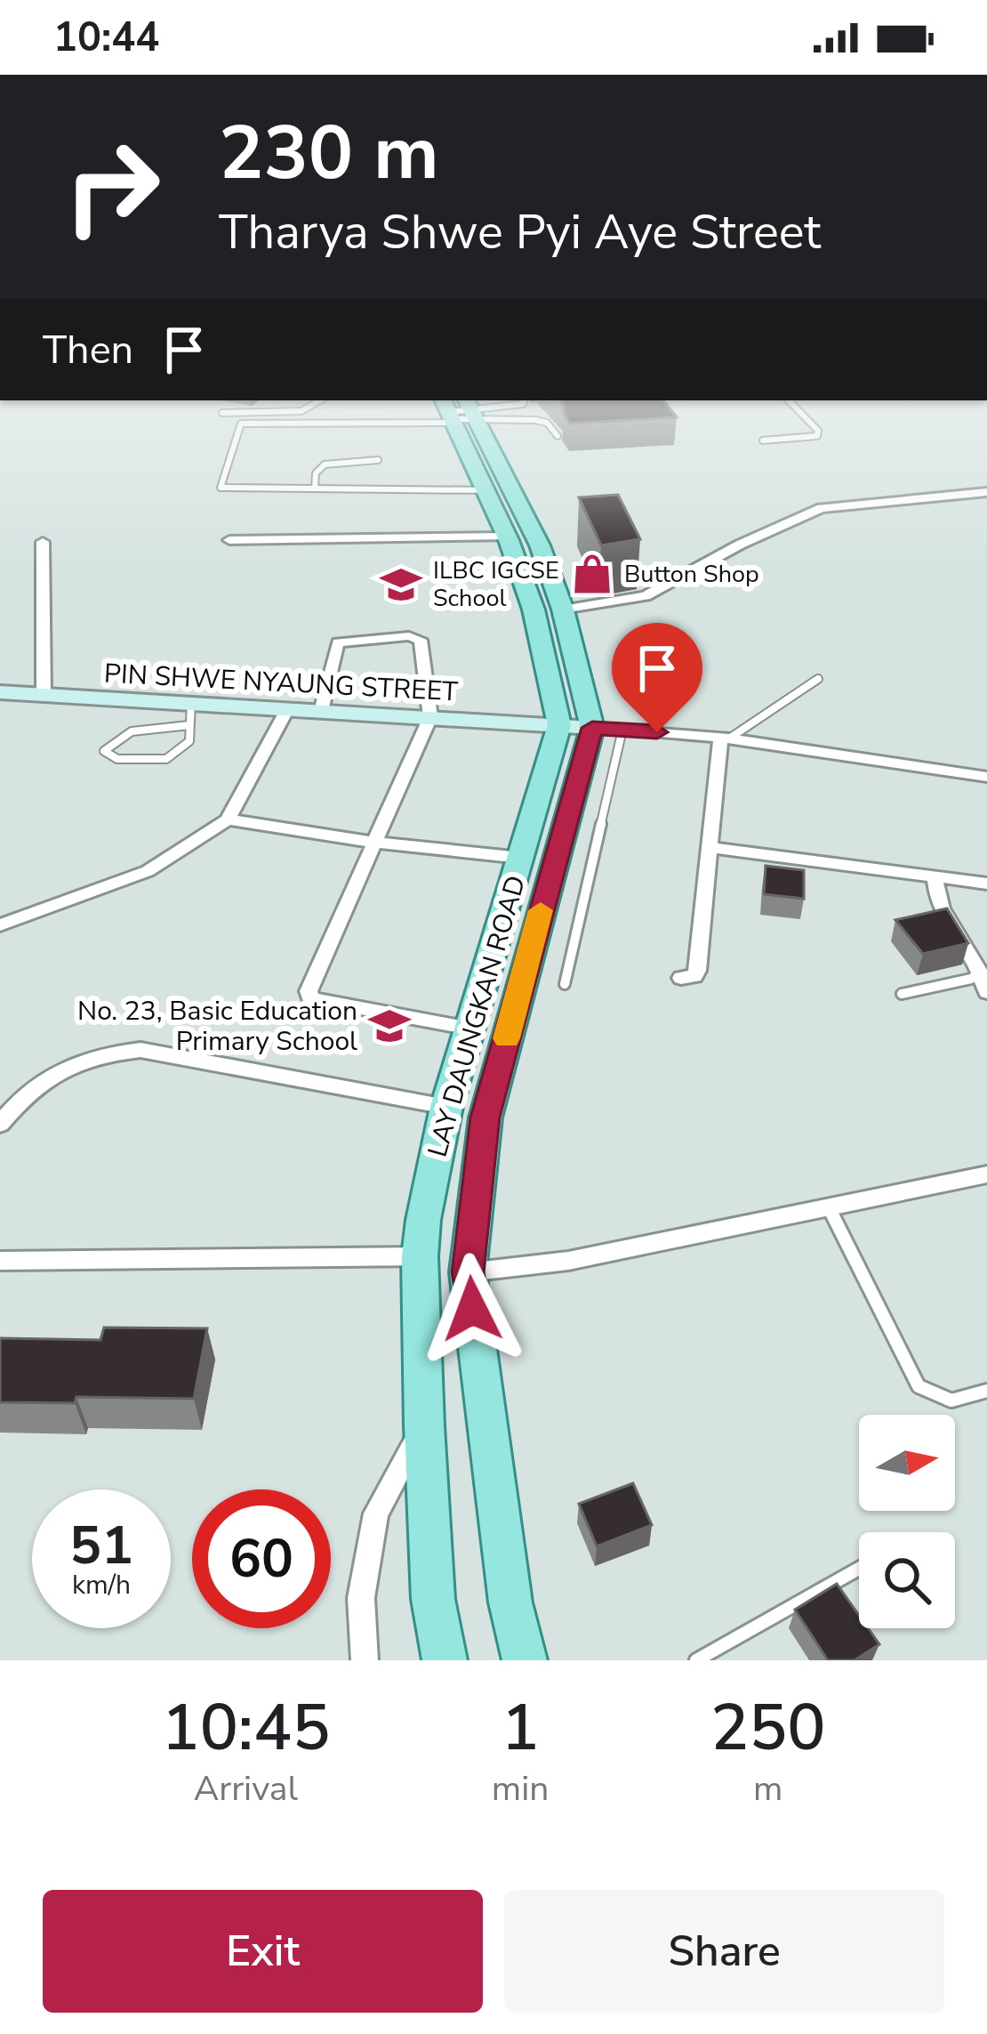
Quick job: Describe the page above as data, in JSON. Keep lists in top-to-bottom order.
{
  "streets": {
    "main road": ["LAY DAUNGKAN ROAD"],
    "street": ["PIN SHWE NYAUNG STREET"]
  },
  "crossings": [
    ["PIN SHWE NYAUNG STREET", "LAY DAUNGKAN ROAD"]
  ],
  "places": {
    "shop": ["Button Shop"],
    "school or university": ["ILBC IGCSE School", "No. 23, Basic Education Primary School"]
  },
  "north": "right",
  "page": {
    "status": "10:44",
    "turn": ["230 m", "Tharya Shwe Pyi Aye Street"],
    "then": "Then",
    "speed": "51 km/h",
    "limit": "60",
    "eta": [
      "10:45",
      "Arrival",
      "1",
      "min",
      "250",
      "m"
    ],
    "buttons": ["Exit", "Share"]
  }
}
